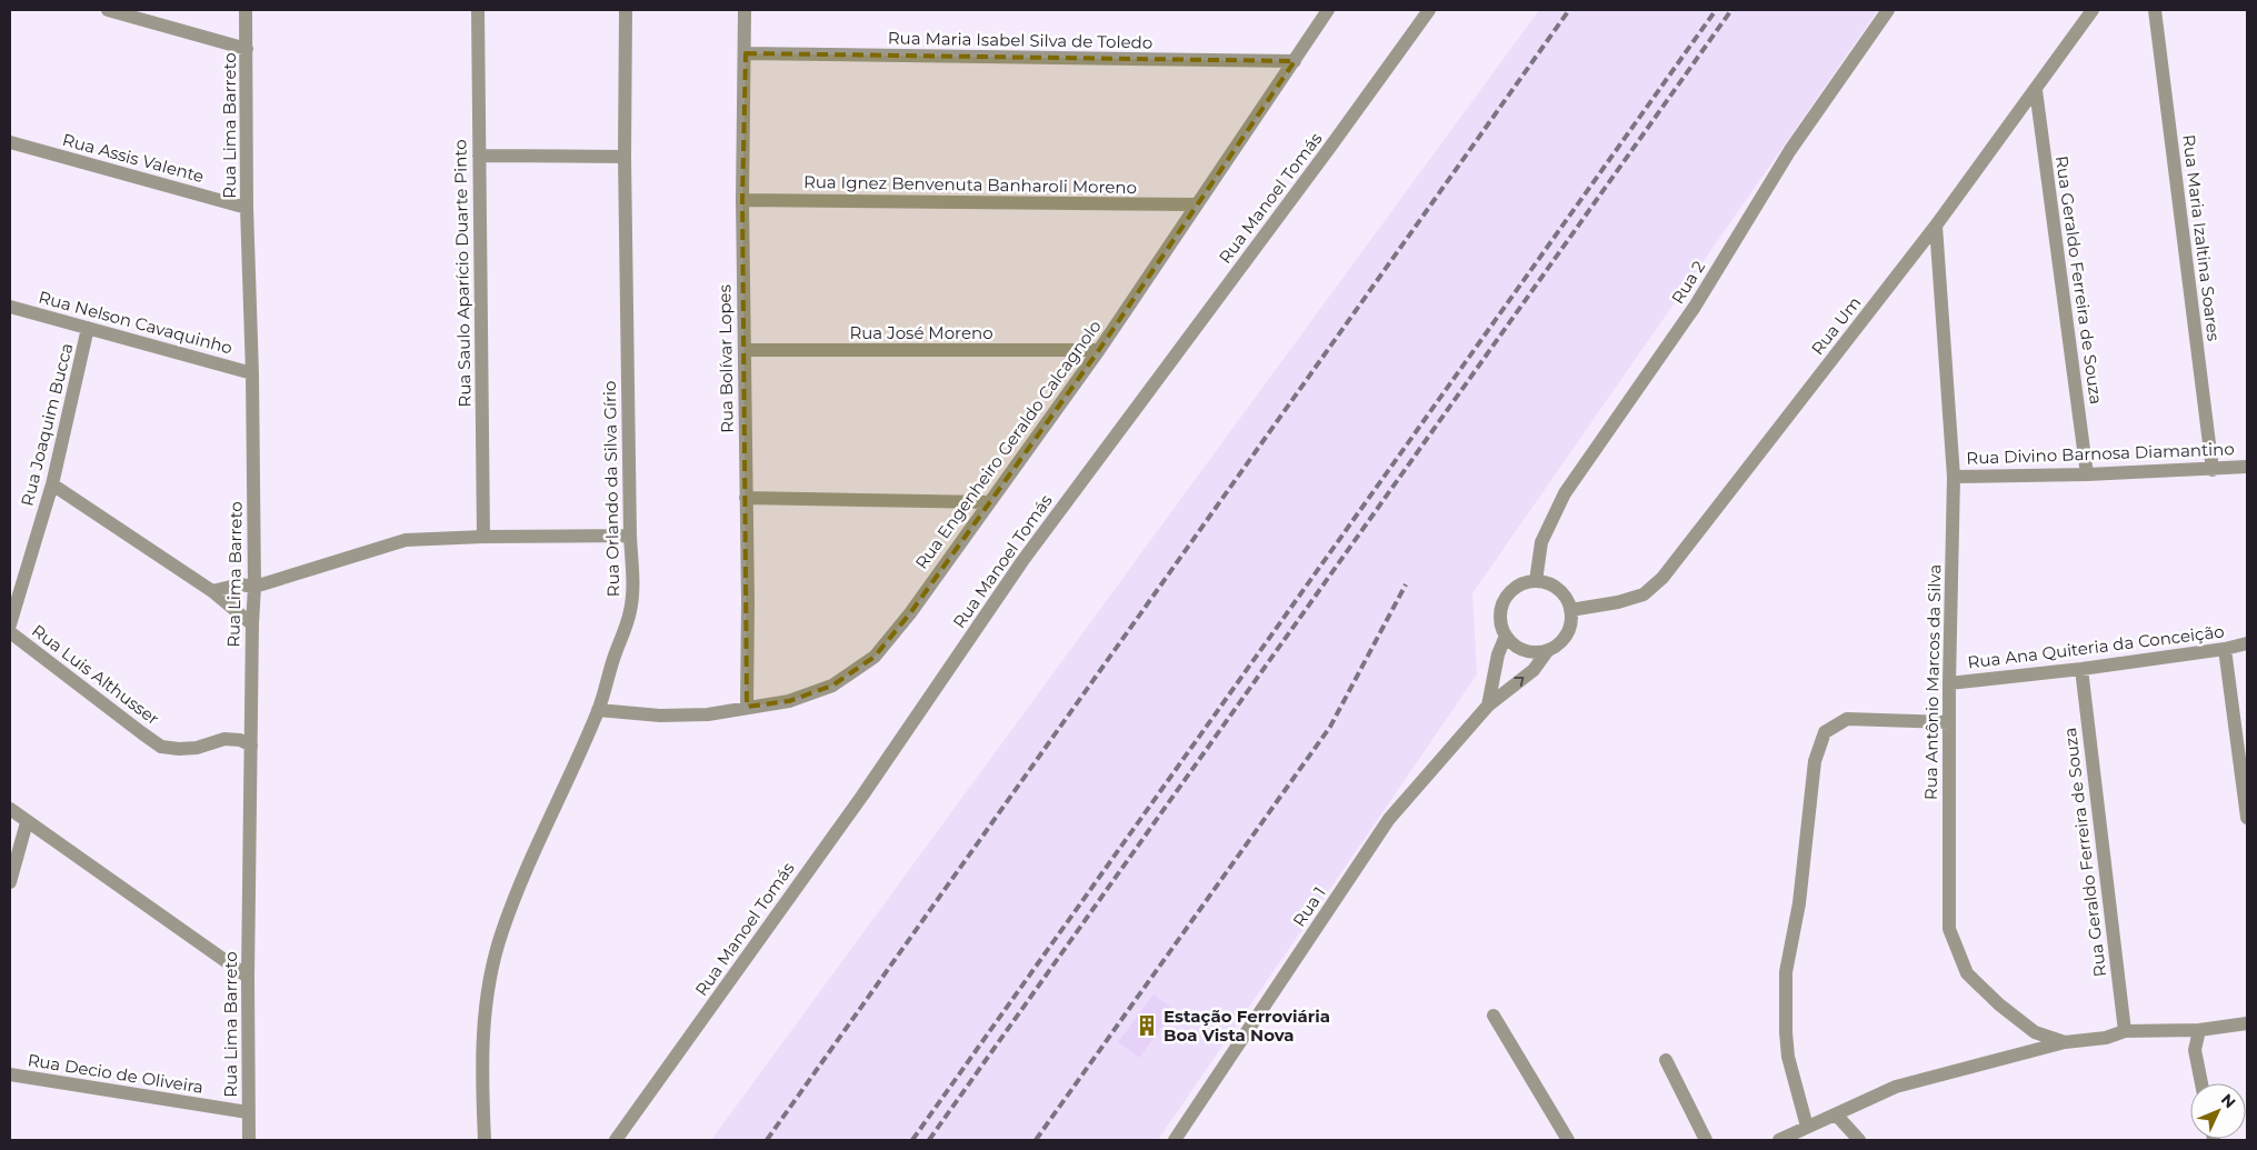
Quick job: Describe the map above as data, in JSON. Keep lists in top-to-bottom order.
{
  "streets": {
    "street": [
      "Rua Maria Isabel Silva de Toledo",
      "Rua Lima Barreto",
      "Rua Assis Valente",
      "Rua Ignez Benvenuta Banharoli Moreno",
      "Rua Manoel Tomás",
      "Rua Maria Izaltina Soares",
      "Rua Saulo Aparício Duarte Pinto",
      "Rua Geraldo Ferreira de Souza",
      "Rua 2",
      "Rua Nelson Cavaquinho",
      "Rua Um",
      "Rua José Moreno",
      "Rua Bolívar Lopes",
      "Rua Joaquim Bucca",
      "Rua Engenheiro Geraldo Calcagnolo",
      "Rua Divino Barnosa Diamantino",
      "Rua Orlando da Silva Gírio",
      "Rua Ana Quiteria da Conceição",
      "Rua Luis Althusser",
      "Rua Antônio Marcos da Silva",
      "Rua 1",
      "Rua Decio de Oliveira"
    ]
  },
  "crossings": [
    ["Rua Maria Isabel Silva de Toledo", "Rua Bolívar Lopes"],
    ["Rua Maria Isabel Silva de Toledo", "Rua Engenheiro Geraldo Calcagnolo"],
    ["Rua Lima Barreto", "Rua Assis Valente"],
    ["Rua Lima Barreto", "Rua Nelson Cavaquinho"],
    ["Rua Lima Barreto", "Rua Luis Althusser"],
    ["Rua Lima Barreto", "Rua Decio de Oliveira"],
    ["Rua Ignez Benvenuta Banharoli Moreno", "Rua Bolívar Lopes"],
    ["Rua Ignez Benvenuta Banharoli Moreno", "Rua Engenheiro Geraldo Calcagnolo"],
    ["Rua Maria Izaltina Soares", "Rua Divino Barnosa Diamantino"],
    ["Rua Geraldo Ferreira de Souza", "Rua Um"],
    ["Rua Geraldo Ferreira de Souza", "Rua Divino Barnosa Diamantino"],
    ["Rua Geraldo Ferreira de Souza", "Rua Ana Quiteria da Conceição"],
    ["Rua Geraldo Ferreira de Souza", "Rua Antônio Marcos da Silva"],
    ["Rua 2", "Rua Um"],
    ["Rua 2", "Rua 1"],
    ["Rua Nelson Cavaquinho", "Rua Joaquim Bucca"],
    ["Rua Um", "Rua Antônio Marcos da Silva"],
    ["Rua Um", "Rua 1"],
    ["Rua José Moreno", "Rua Bolívar Lopes"],
    ["Rua José Moreno", "Rua Engenheiro Geraldo Calcagnolo"],
    ["Rua Bolívar Lopes", "Rua Engenheiro Geraldo Calcagnolo"],
    ["Rua Engenheiro Geraldo Calcagnolo", "Rua Orlando da Silva Gírio"],
    ["Rua Divino Barnosa Diamantino", "Rua Antônio Marcos da Silva"],
    ["Rua Ana Quiteria da Conceição", "Rua Antônio Marcos da Silva"]
  ],
  "places": {
    "building": ["Estação Ferroviária Boa Vista Nova"]
  },
  "north": "top right"
}
